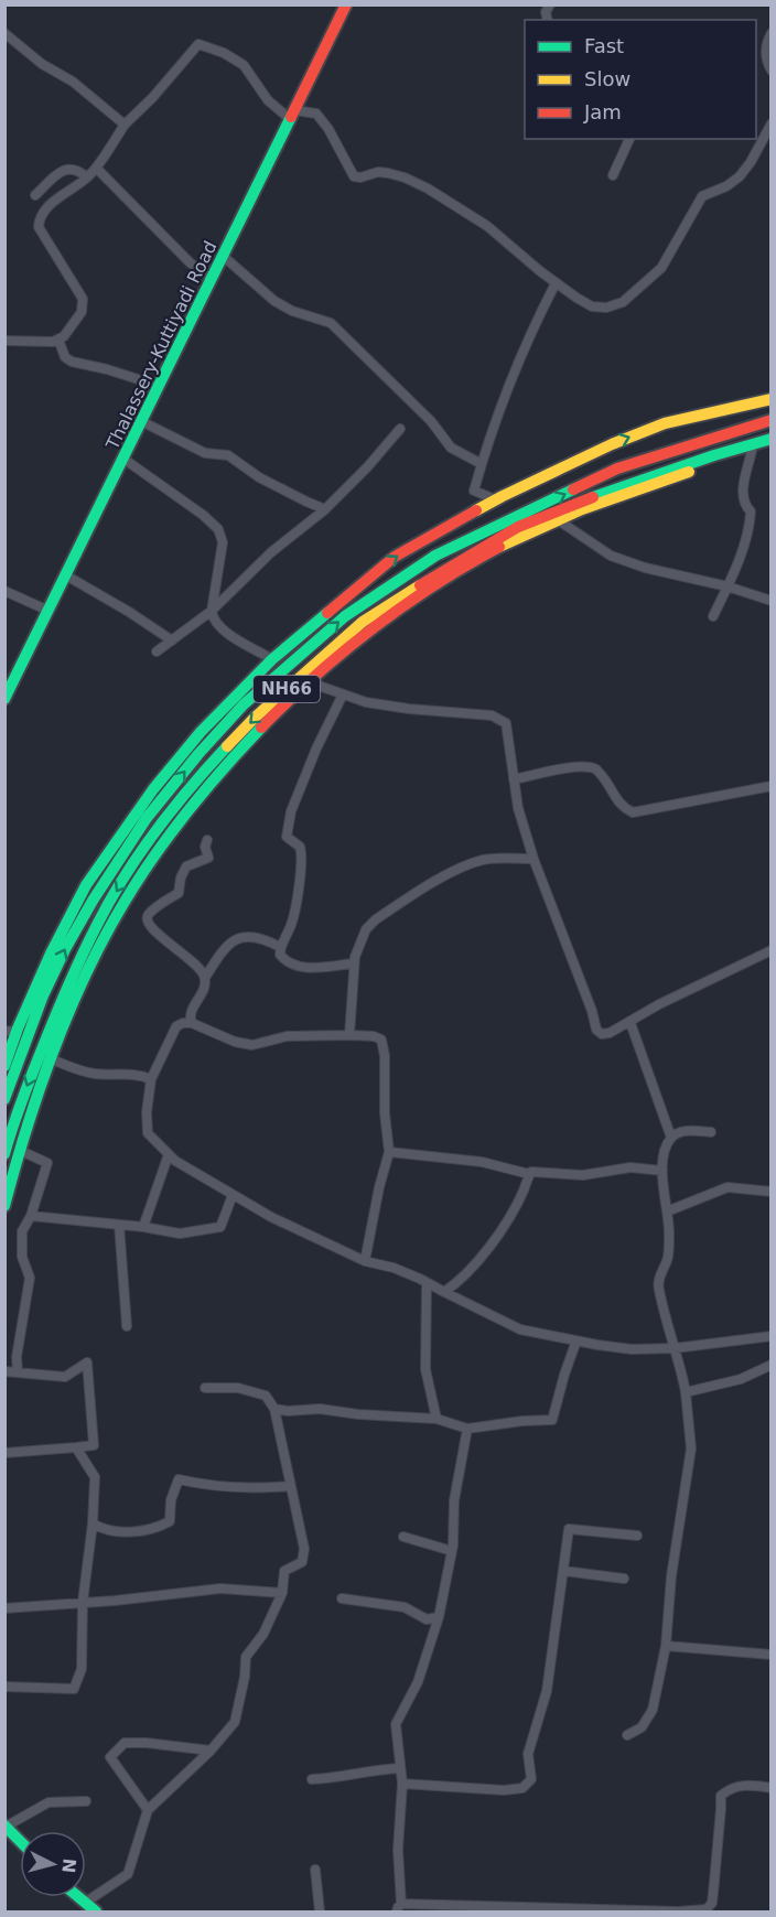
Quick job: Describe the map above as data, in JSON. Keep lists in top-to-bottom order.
{
  "streets": {
    "main road": ["Thalassery-Kuttiyadi Road", "NH66"]
  },
  "legend": ["Fast", "Slow", "Jam"],
  "north": "right"
}
